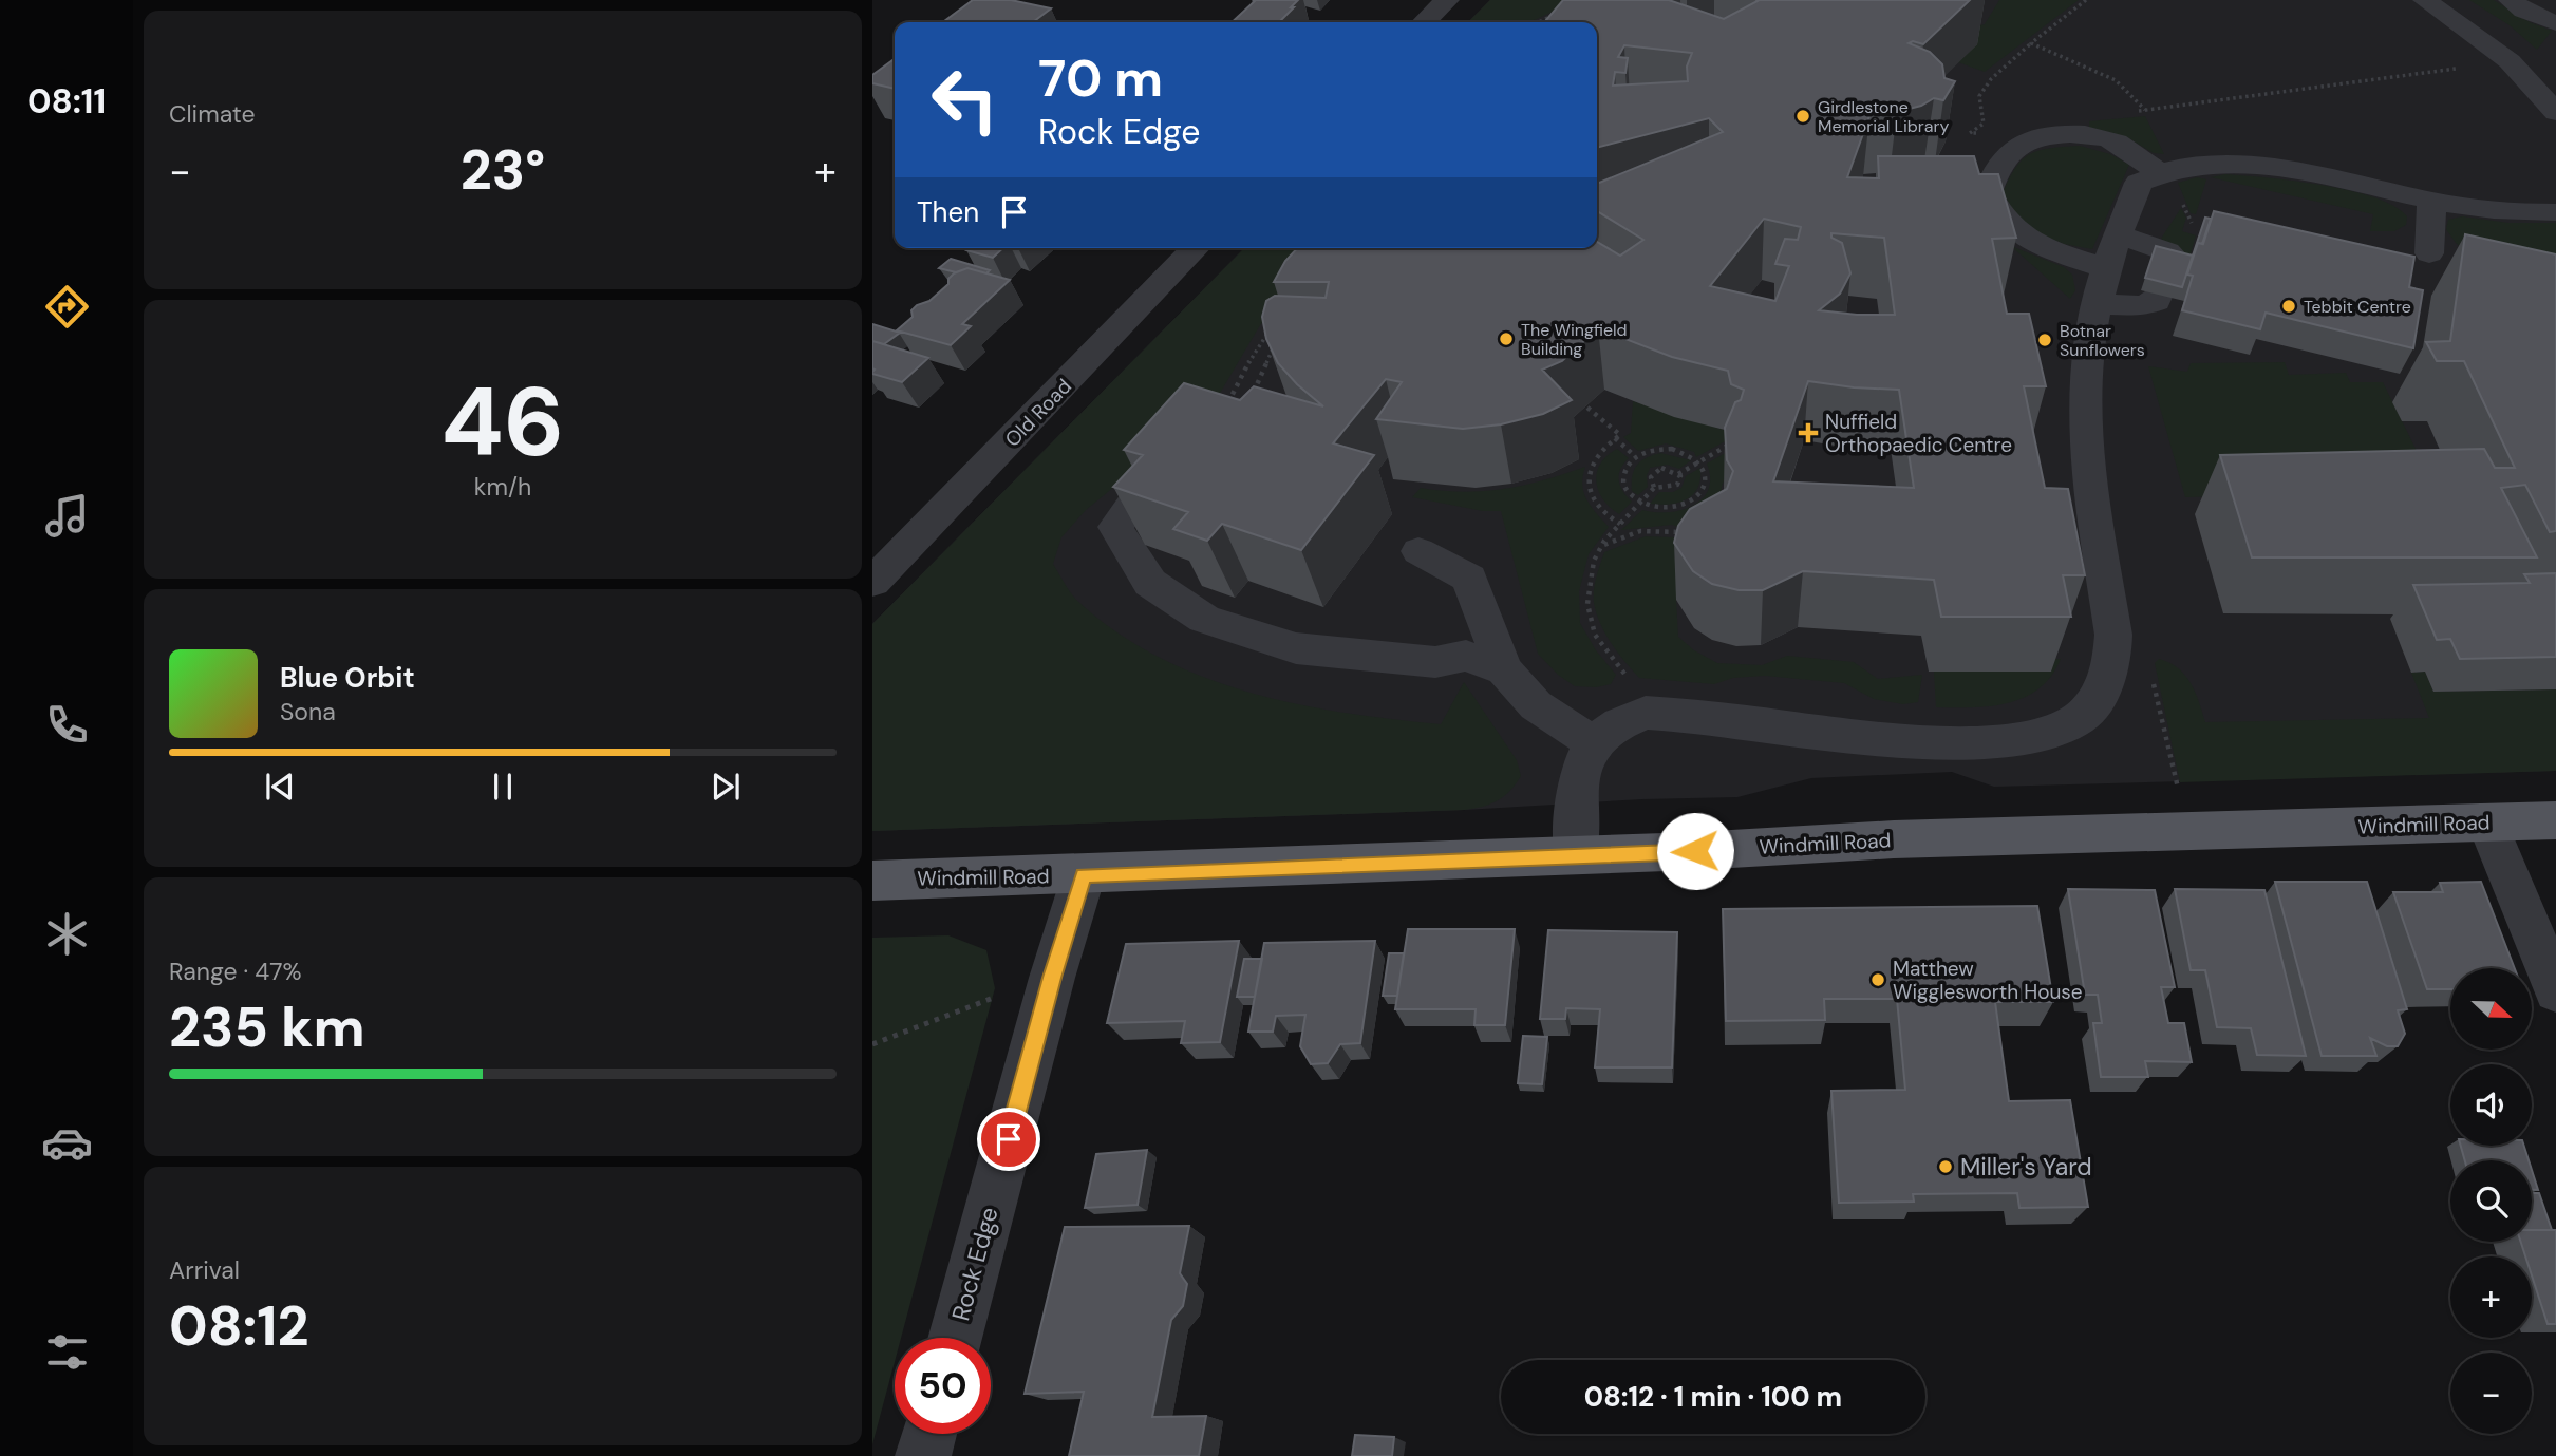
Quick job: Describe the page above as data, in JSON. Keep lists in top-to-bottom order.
{
  "streets": {
    "main road": ["Windmill Road"],
    "street": ["Old Road", "Rock Edge"]
  },
  "crossings": [
    ["Windmill Road", "Rock Edge"]
  ],
  "places": {
    "other": [
      "Girdlestone Memorial Library",
      "Tebbit Centre",
      "The Wingfield Building",
      "Botnar Sunflowers",
      "Matthew Wigglesworth House",
      "Miller's Yard"
    ],
    "health": ["Nuffield Orthopaedic Centre"]
  },
  "north": "right",
  "page": {
    "tabs": "08:11",
    "tile": [
      "Climate",
      ["46", "km/h"],
      ["Range · 47%", "235 km"],
      ["Arrival", "08:12"]
    ],
    "turn": ["70 m", "Rock Edge"],
    "heat": ["−", "23°", "+"],
    "then": "Then",
    "song": ["Blue Orbit", "Sona"],
    "map_buttons": ["+", "−"],
    "limit": "50",
    "trip": "08:12 · 1 min · 100 m"
  }
}
